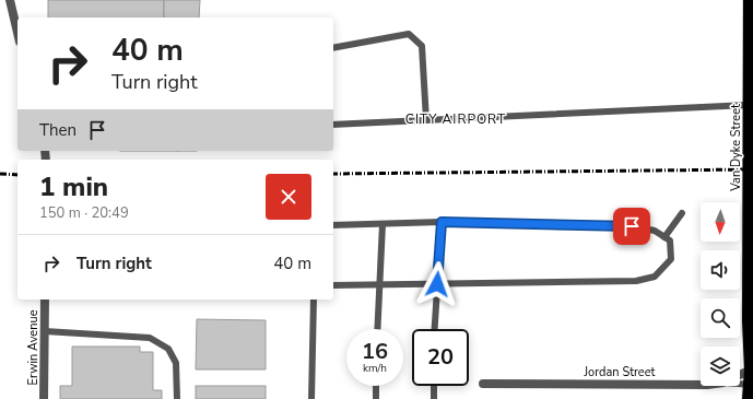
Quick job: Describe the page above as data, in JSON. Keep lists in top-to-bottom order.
{
  "streets": {
    "main road": ["Van Dyke Street"],
    "street": ["Erwin Avenue", "Jordan Street"]
  },
  "crossings": [
    ["Van Dyke Street", "Jordan Street"]
  ],
  "districts": ["CITY AIRPORT"],
  "north": "bottom",
  "page": {
    "turn": ["40 m", "Turn right"],
    "then": "Then",
    "heading": ["1 min", "150 m · 20:49"],
    "list": [
      {
        "name": "Turn right",
        "value": "40 m"
      }
    ],
    "speed": "16 km/h",
    "limit": "20"
  }
}
